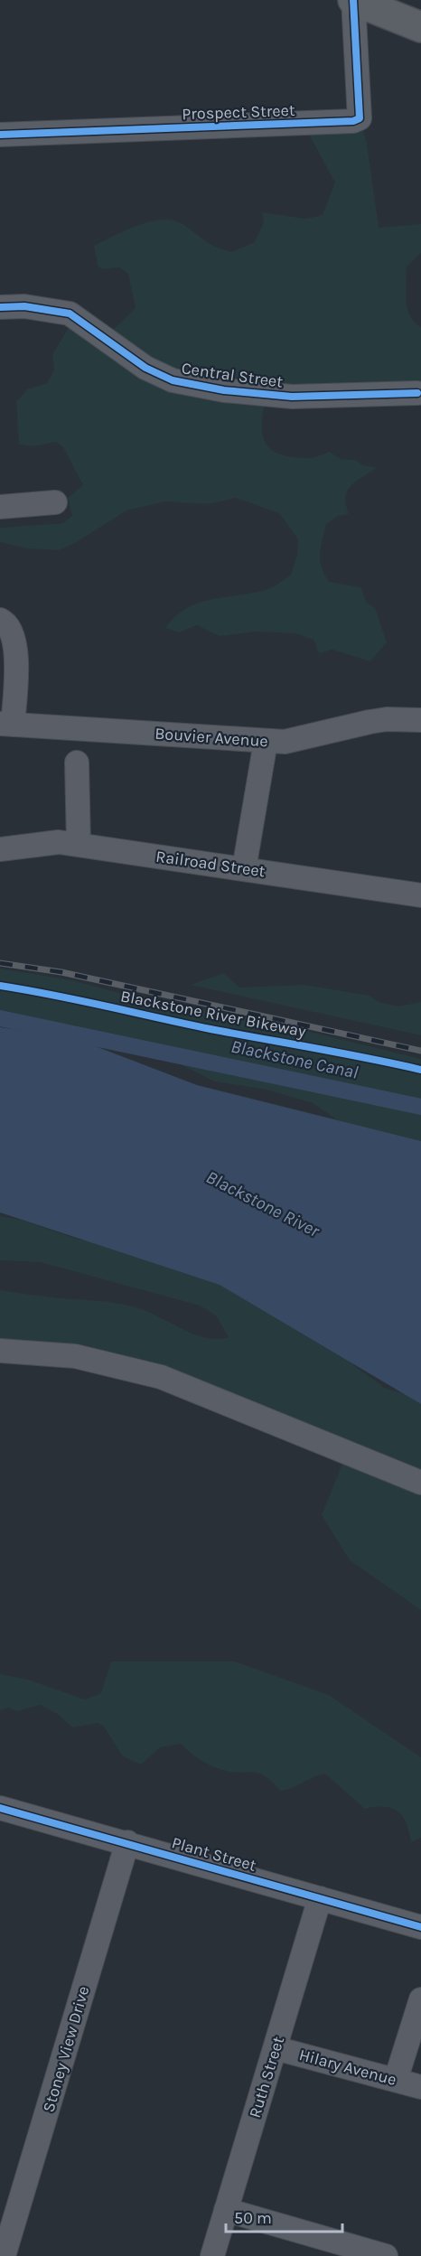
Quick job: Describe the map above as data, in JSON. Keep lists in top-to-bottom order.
{
  "streets": {
    "street": [
      "Prospect Street",
      "Central Street",
      "Bouvier Avenue",
      "Railroad Street",
      "Plant Street",
      "Stoney View Drive",
      "Hilary Avenue",
      "Ruth Street"
    ],
    "cycle path": ["Blackstone River Bikeway"]
  },
  "crossings": [
    ["Plant Street", "Stoney View Drive"],
    ["Plant Street", "Ruth Street"],
    ["Hilary Avenue", "Ruth Street"]
  ],
  "water": ["Blackstone Canal", "Blackstone River"],
  "scale_bar": "50 m"
}
